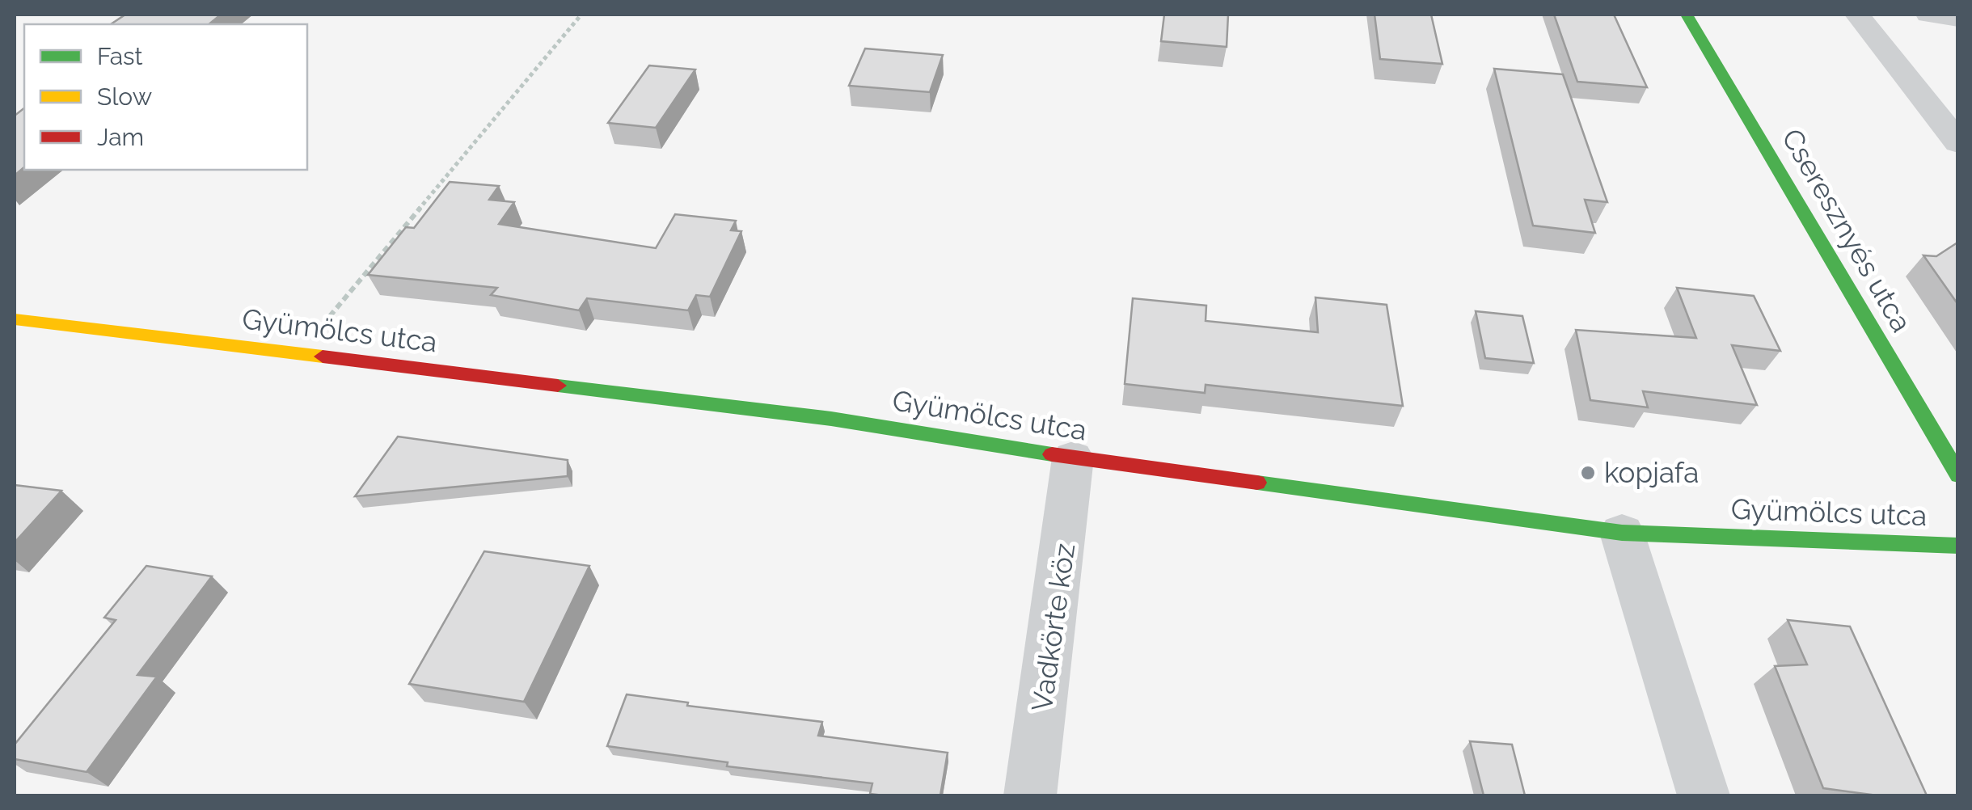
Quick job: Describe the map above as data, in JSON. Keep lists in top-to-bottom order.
{
  "streets": {
    "street": ["Cseresznyés utca", "Gyümölcs utca", "Vadkörte köz"]
  },
  "crossings": [
    ["Gyümölcs utca", "Vadkörte köz"]
  ],
  "places": ["kopjafa"],
  "legend": ["Fast", "Slow", "Jam"]
}
